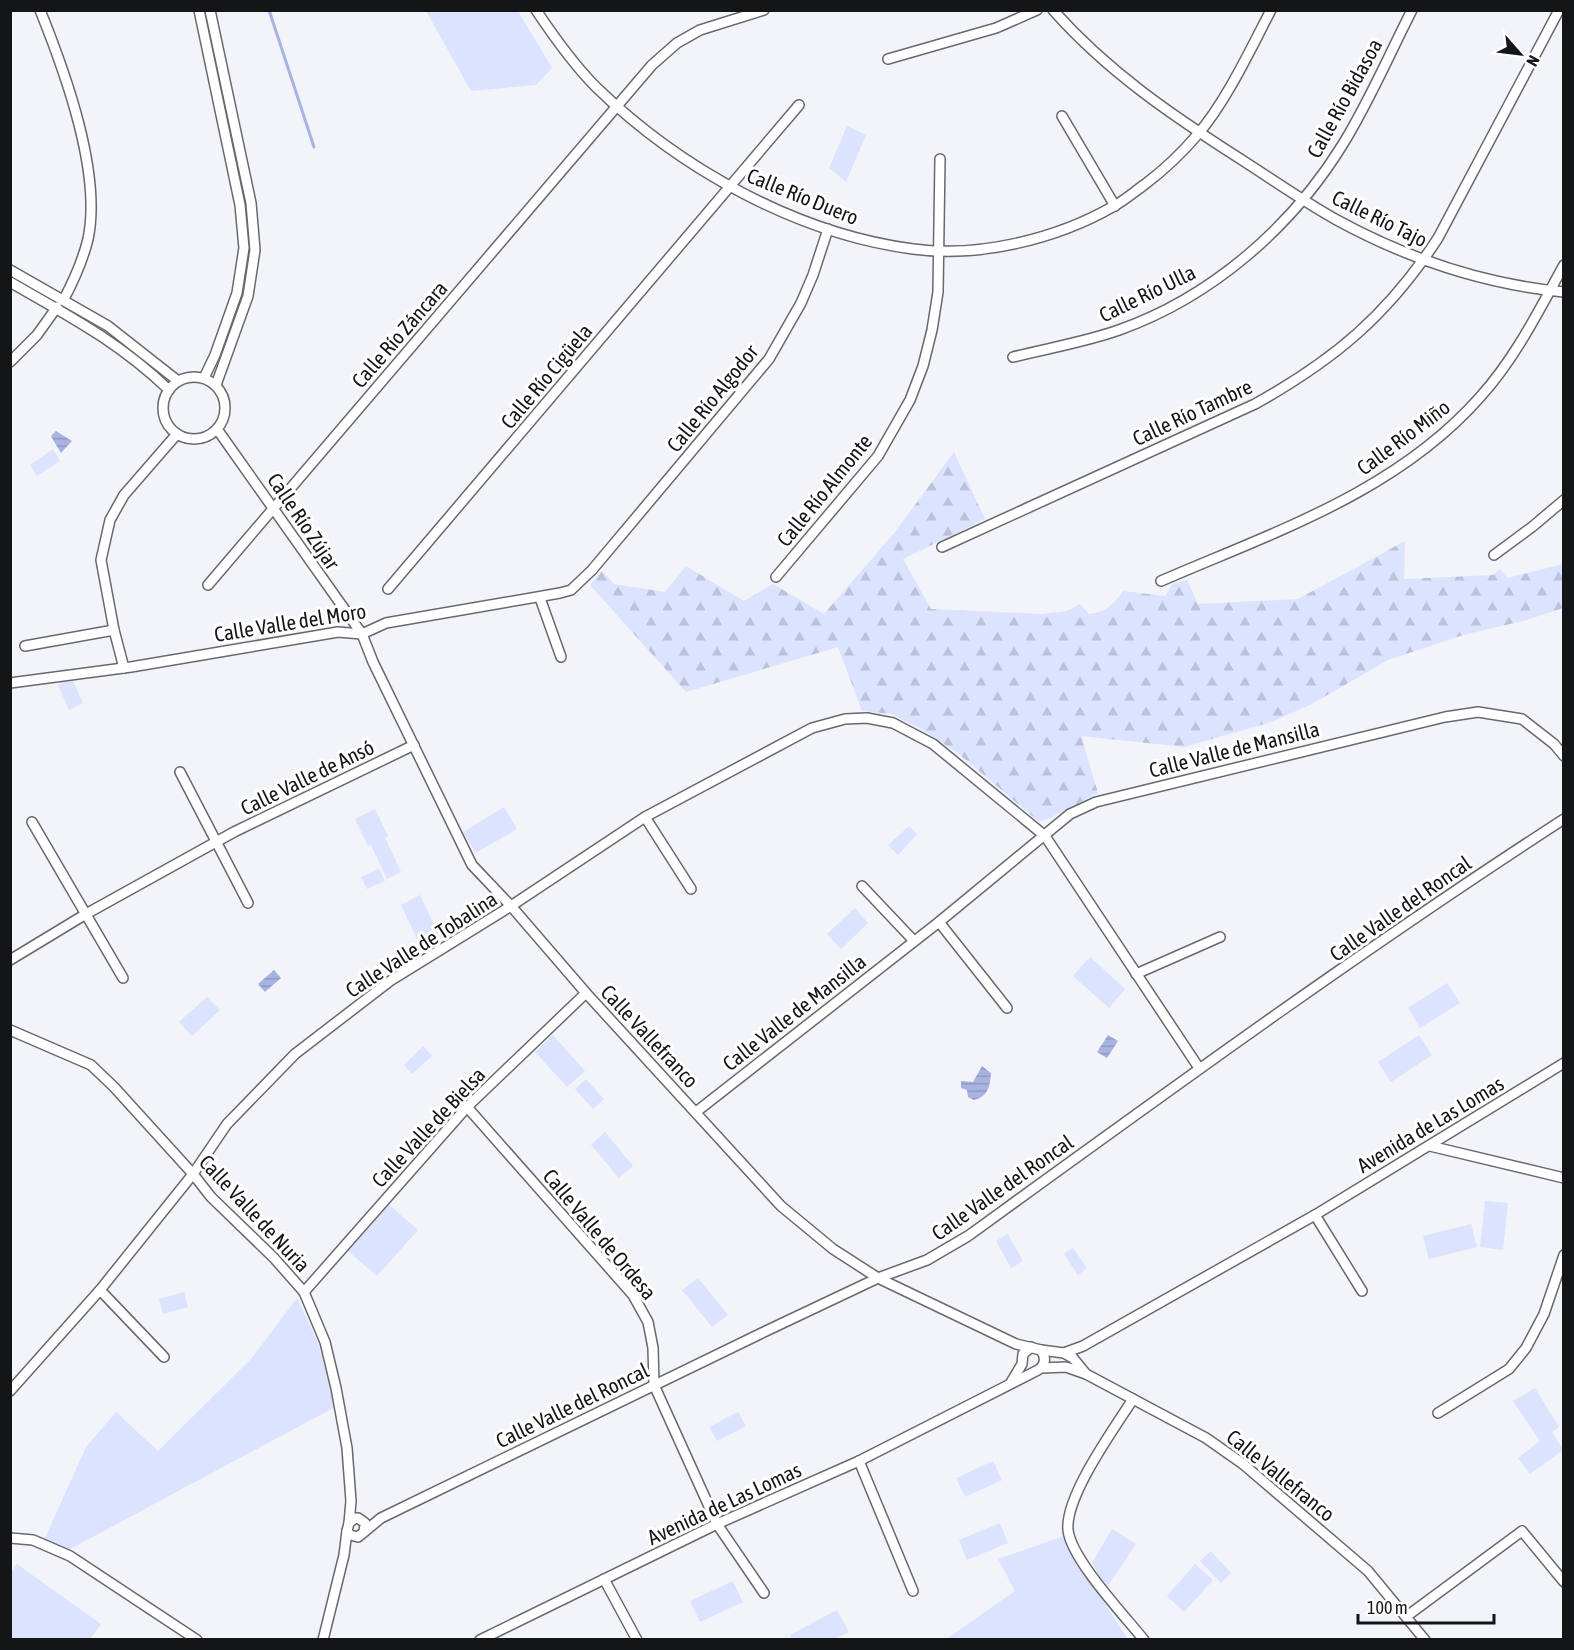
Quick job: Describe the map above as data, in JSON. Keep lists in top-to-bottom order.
{
  "streets": {
    "street": [
      "Calle Río Bidasoa",
      "Calle Río Duero",
      "Calle Río Tajo",
      "Calle Río Ulla",
      "Calle Río Záncara",
      "Calle Río Cigüela",
      "Calle Río Algodor",
      "Calle Río Tambre",
      "Calle Río Miño",
      "Calle Río Almonte",
      "Calle Río Zújar",
      "Calle Valle del Moro",
      "Calle Valle de Mansilla",
      "Calle Valle de Ansó",
      "Calle Valle del Roncal",
      "Calle Valle de Tobalina",
      "Calle Vallefranco",
      "Avenida de Las Lomas",
      "Calle Valle de Bielsa",
      "Calle Valle de Nuria",
      "Calle Valle de Ordesa"
    ]
  },
  "crossings": [
    ["Calle Río Bidasoa", "Calle Río Tajo"],
    ["Calle Río Bidasoa", "Calle Río Ulla"],
    ["Calle Río Duero", "Calle Río Tajo"],
    ["Calle Río Duero", "Calle Río Záncara"],
    ["Calle Río Duero", "Calle Río Cigüela"],
    ["Calle Río Duero", "Calle Río Algodor"],
    ["Calle Río Duero", "Calle Río Almonte"],
    ["Calle Río Tajo", "Calle Río Ulla"],
    ["Calle Río Tajo", "Calle Río Tambre"],
    ["Calle Río Tajo", "Calle Río Miño"],
    ["Calle Río Záncara", "Calle Río Zújar"],
    ["Calle Río Algodor", "Calle Valle del Moro"],
    ["Calle Río Zújar", "Calle Valle del Moro"],
    ["Calle Río Zújar", "Calle Vallefranco"],
    ["Calle Valle del Moro", "Calle Vallefranco"],
    ["Calle Valle de Mansilla", "Calle Valle de Tobalina"],
    ["Calle Valle de Mansilla", "Calle Vallefranco"],
    ["Calle Valle de Ansó", "Calle Vallefranco"],
    ["Calle Valle del Roncal", "Calle Valle de Tobalina"],
    ["Calle Valle del Roncal", "Calle Vallefranco"],
    ["Calle Valle del Roncal", "Calle Valle de Nuria"],
    ["Calle Valle del Roncal", "Calle Valle de Ordesa"],
    ["Calle Valle de Tobalina", "Calle Vallefranco"],
    ["Calle Valle de Tobalina", "Calle Valle de Nuria"],
    ["Calle Vallefranco", "Avenida de Las Lomas"],
    ["Calle Vallefranco", "Calle Valle de Bielsa"],
    ["Avenida de Las Lomas", "Calle Valle de Ordesa"],
    ["Calle Valle de Bielsa", "Calle Valle de Nuria"],
    ["Calle Valle de Bielsa", "Calle Valle de Ordesa"]
  ],
  "scale_bar": "100 m",
  "north": "bottom right"
}
